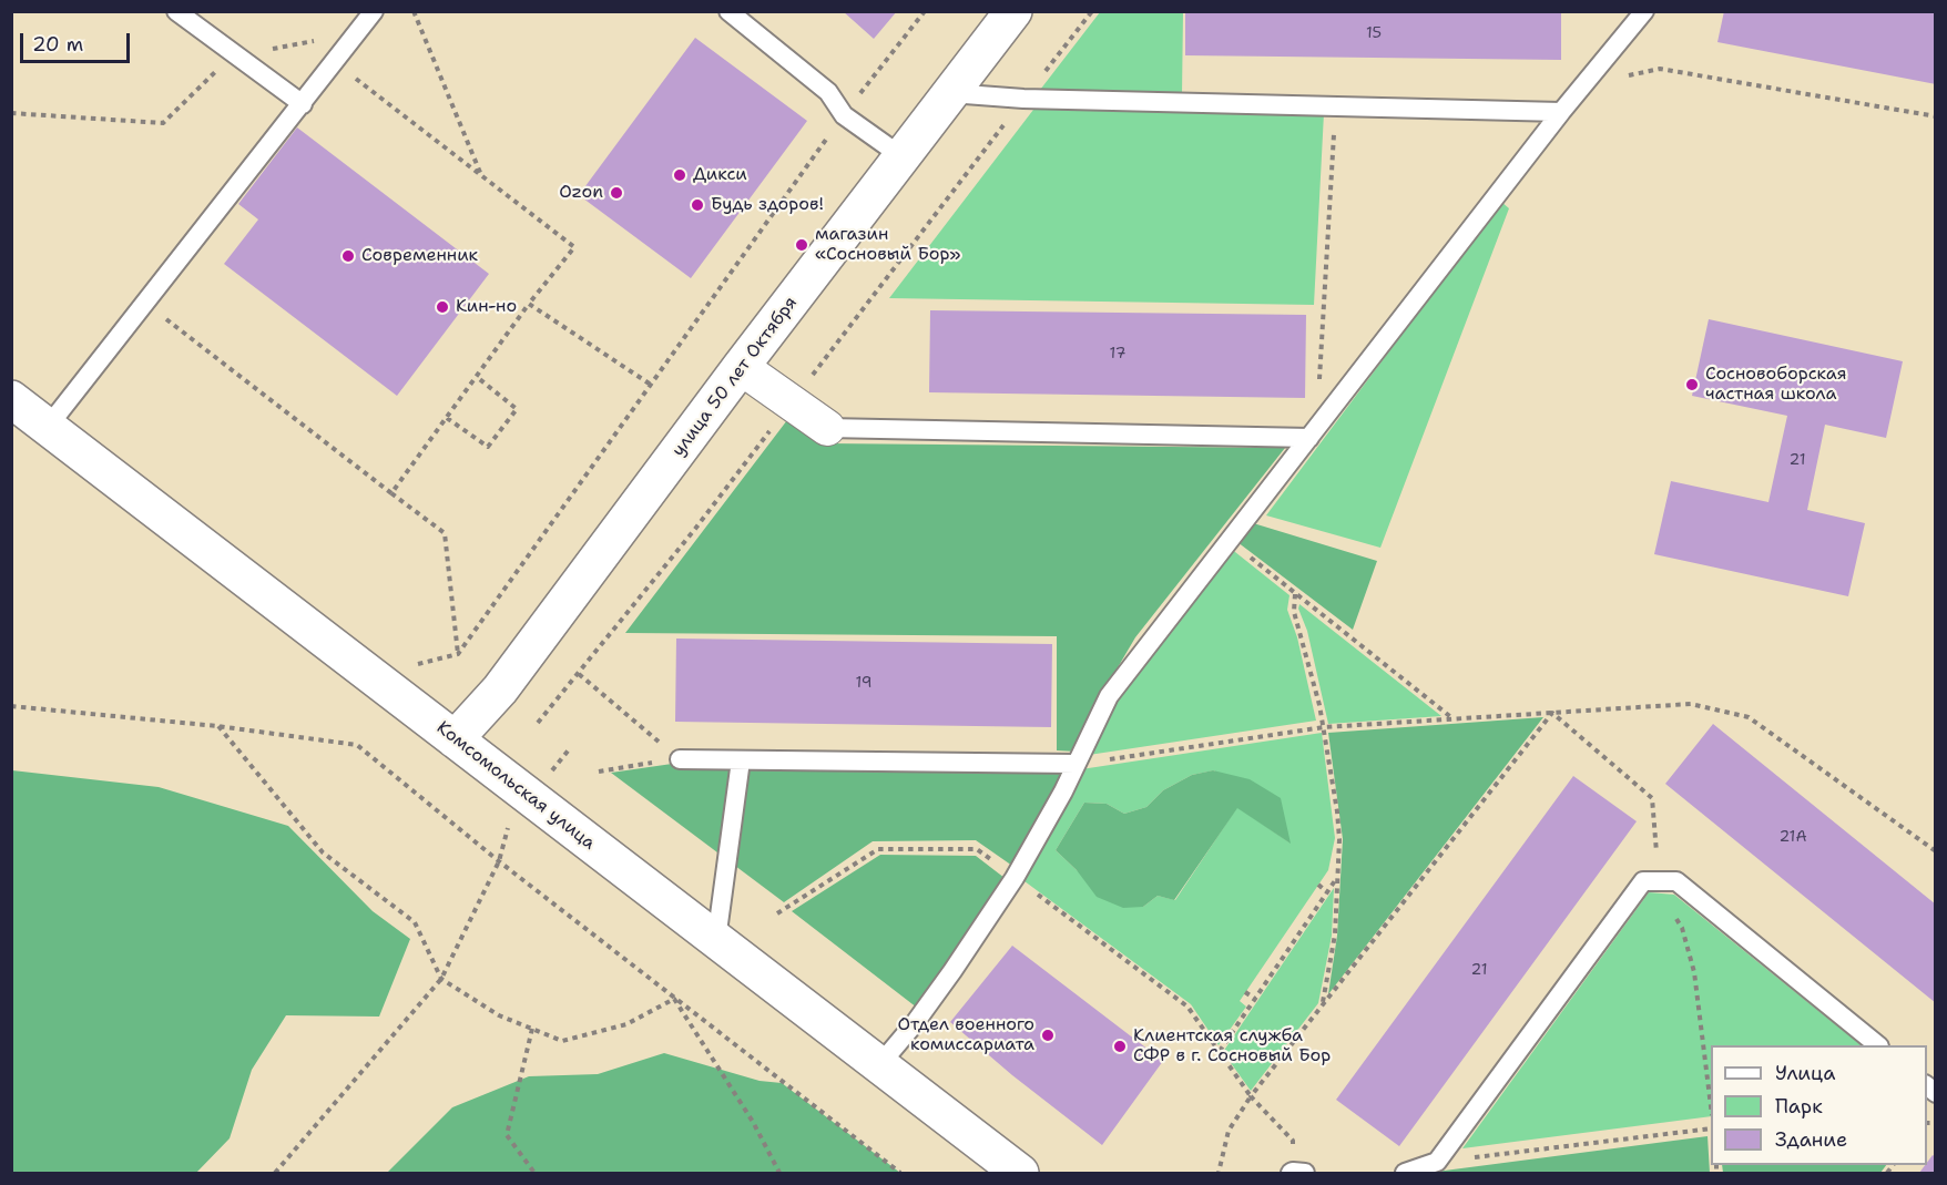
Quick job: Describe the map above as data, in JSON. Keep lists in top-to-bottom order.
{
  "streets": {
    "street": ["улица 50 лет Октября", "Комсомольская улица"]
  },
  "crossings": [
    ["улица 50 лет Октября", "Комсомольская улица"]
  ],
  "places": [
    "Дикси",
    "Ozon",
    "Будь здоров!",
    "магазин «Сосновый Бор»",
    "Современник",
    "Кин-но",
    "Сосновоборская частная школа",
    "Отдел военного комиссариата",
    "Клиентская служба СФР в г. Сосновый Бор"
  ],
  "house_numbers": [
    "15",
    "17",
    "21",
    "19",
    "21А",
    "21"
  ],
  "legend": ["Улица", "Парк", "Здание"],
  "scale_bar": "20 m"
}
